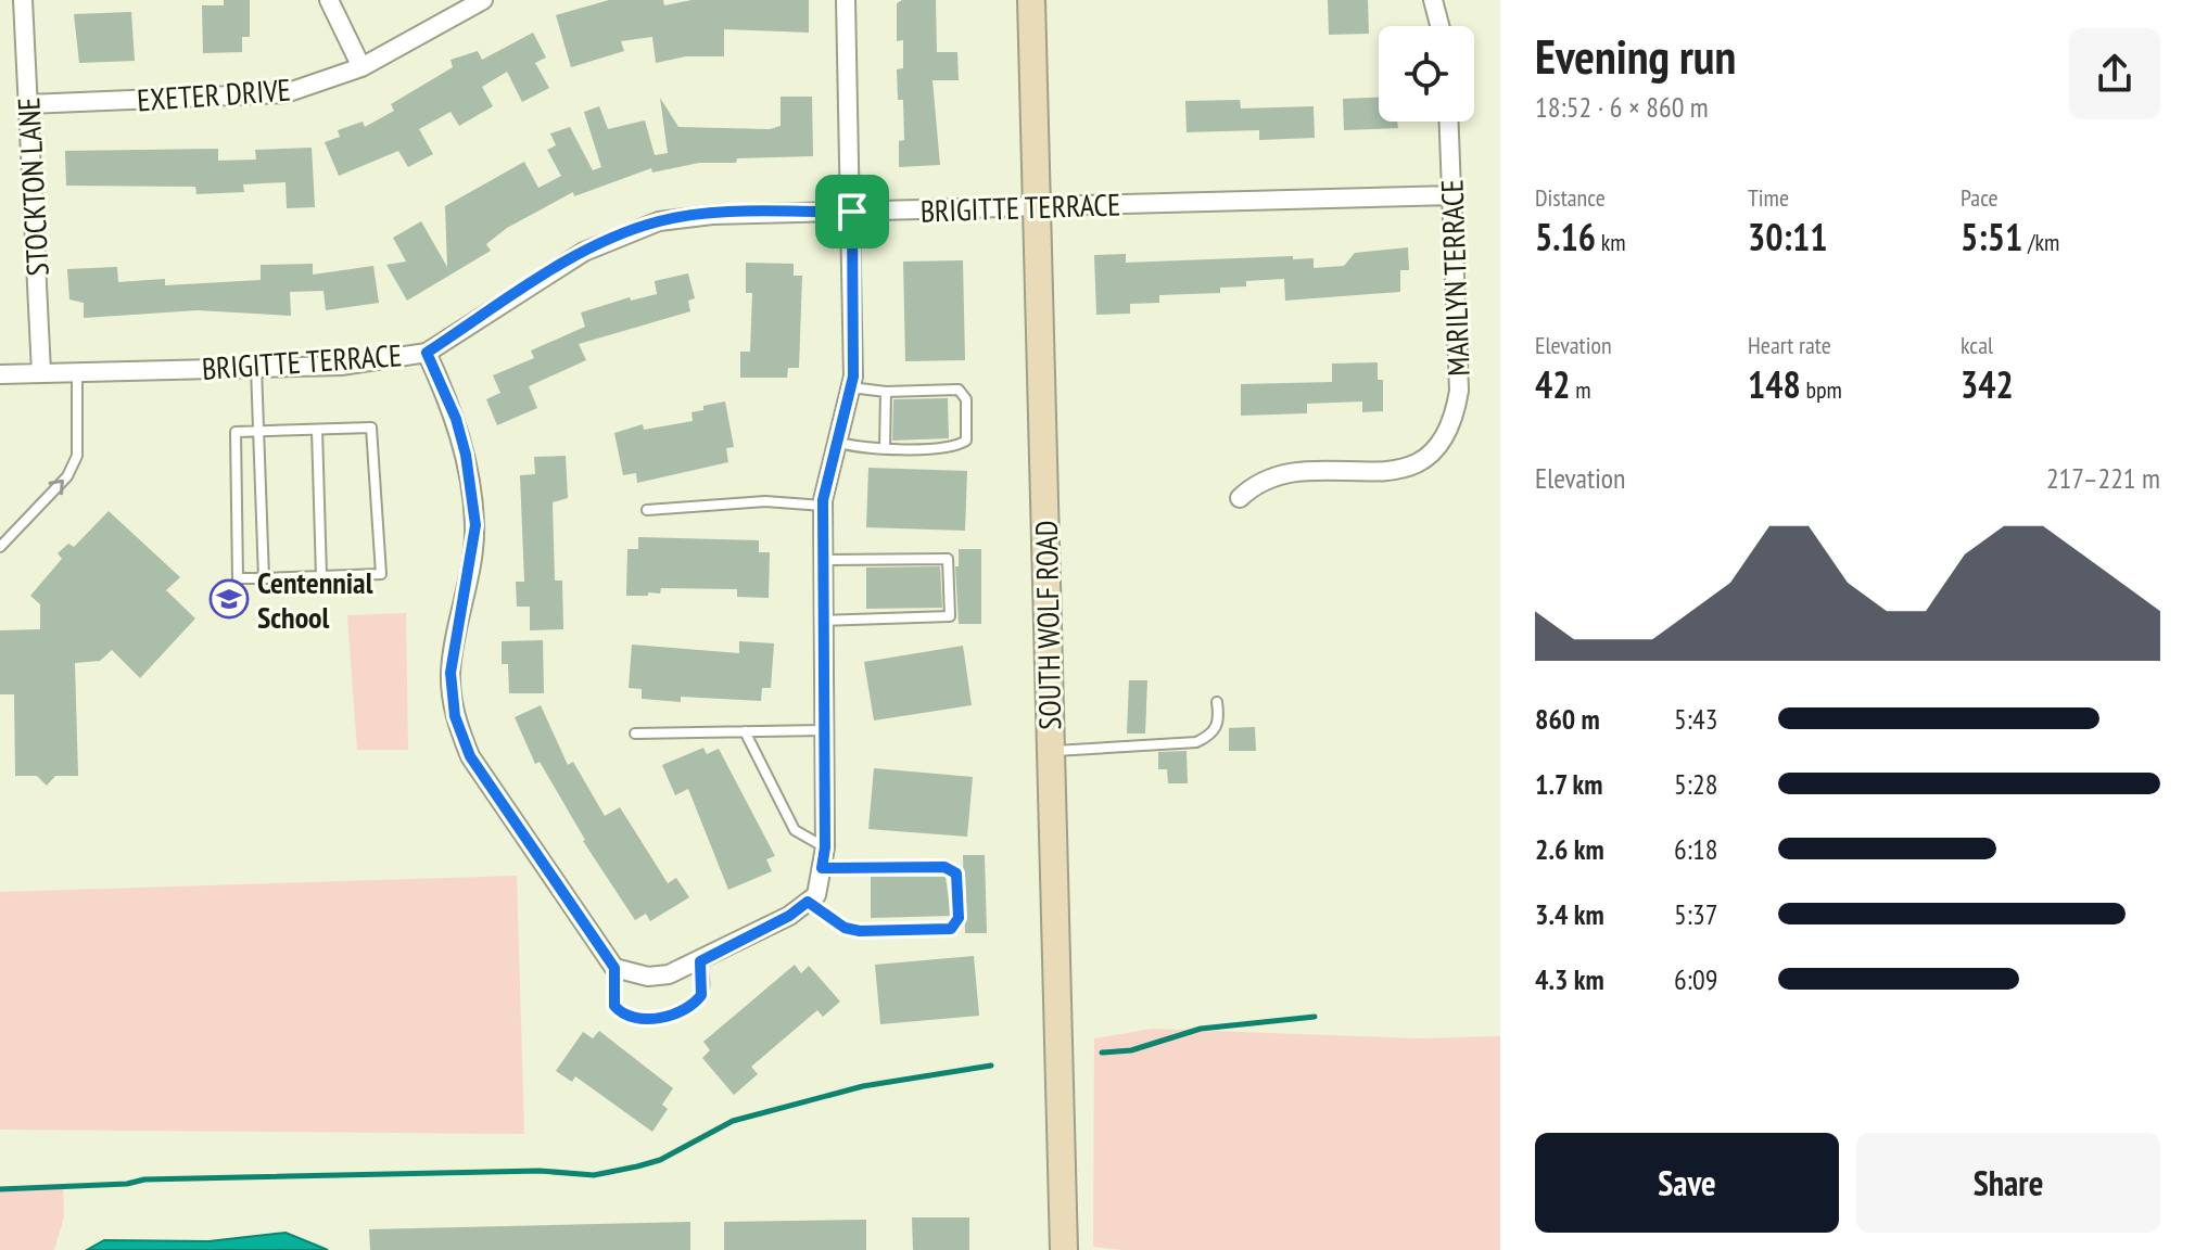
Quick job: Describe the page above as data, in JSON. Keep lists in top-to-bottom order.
{
  "streets": {
    "main road": ["SOUTH WOLF ROAD"],
    "street": [
      "EXETER DRIVE",
      "STOCKTON LANE",
      "BRIGITTE TERRACE",
      "MARILYN TERRACE"
    ]
  },
  "crossings": [
    ["EXETER DRIVE", "STOCKTON LANE"],
    ["STOCKTON LANE", "BRIGITTE TERRACE"],
    ["BRIGITTE TERRACE", "MARILYN TERRACE"],
    ["BRIGITTE TERRACE", "SOUTH WOLF ROAD"]
  ],
  "places": {
    "school or university": ["Centennial School"]
  },
  "page": {
    "heading": ["Evening run", "18:52 · 6 × 860 m"],
    "stats": [
      ["Distance", "5.16 km"],
      ["Time", "30:11"],
      ["Pace", "5:51 /km"],
      ["Elevation", "42 m"],
      ["Heart rate", "148 bpm"],
      ["kcal", "342"]
    ],
    "chart": ["Elevation", "217–221 m"],
    "list": [
      {
        "name": "860 m",
        "note": "5:43"
      },
      {
        "name": "1.7 km",
        "note": "5:28"
      },
      {
        "name": "2.6 km",
        "note": "6:18"
      },
      {
        "name": "3.4 km",
        "note": "5:37"
      },
      {
        "name": "4.3 km",
        "note": "6:09"
      }
    ],
    "buttons": ["Save", "Share"]
  }
}
